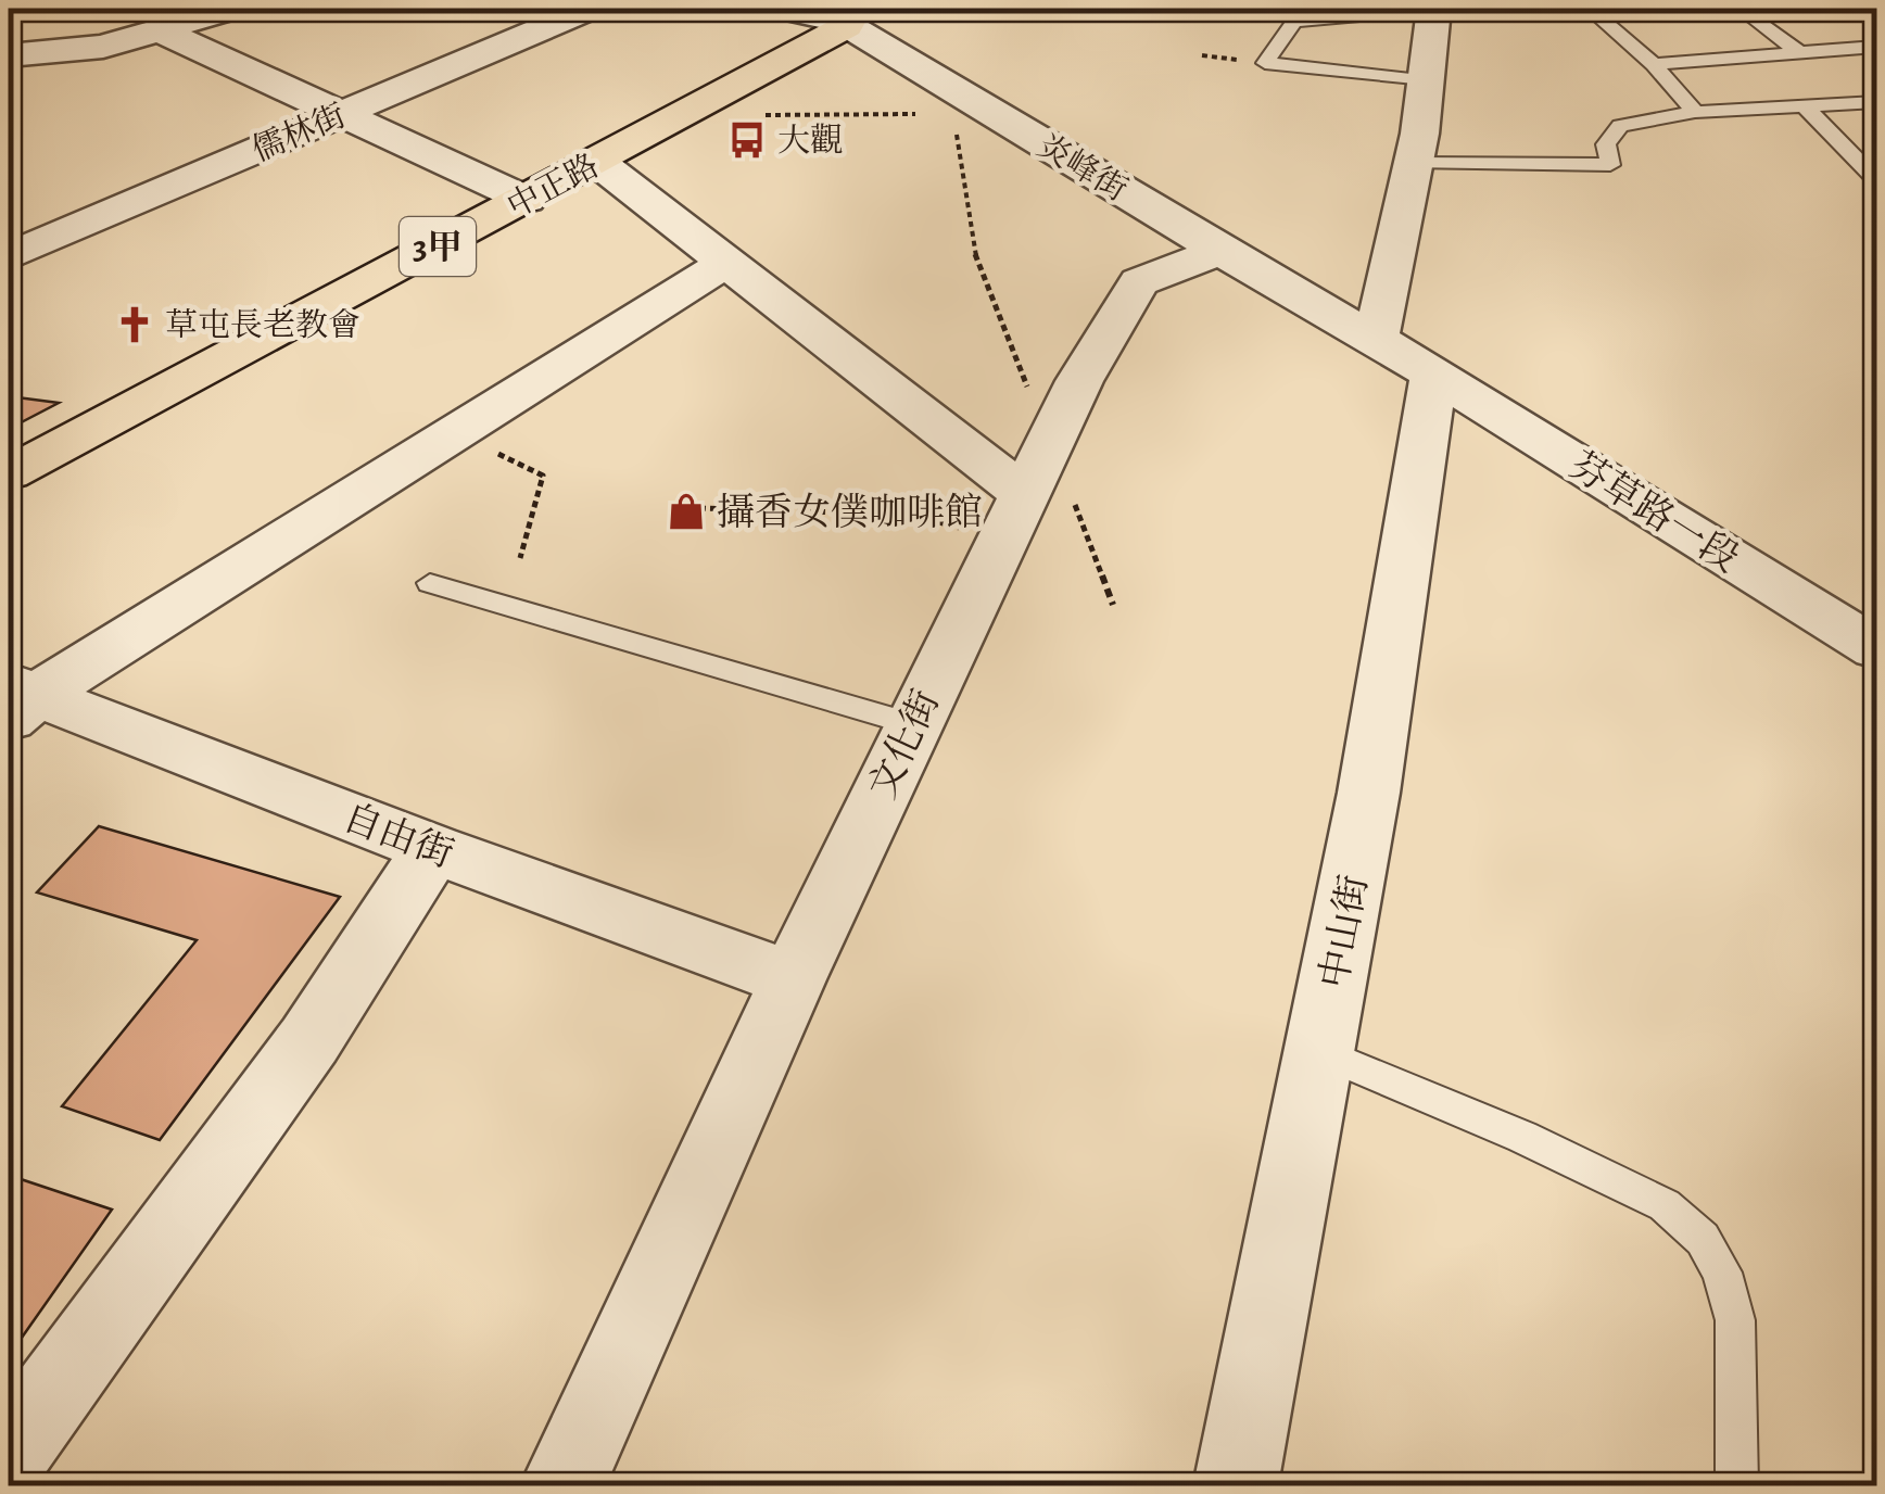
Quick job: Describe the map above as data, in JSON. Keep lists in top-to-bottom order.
{
  "streets": {
    "main road": ["中正路", "3甲"],
    "street": [
      "儒林街",
      "炎峰街",
      "芬草路一段",
      "文化街",
      "自由街",
      "中山街"
    ]
  },
  "crossings": [
    ["炎峰街", "中正路"],
    ["炎峰街", "芬草路一段"],
    ["炎峰街", "文化街"],
    ["芬草路一段", "中山街"],
    ["文化街", "自由街"]
  ],
  "places": {
    "bus stop": ["大觀"],
    "church": ["草屯長老教會"],
    "shop": ["攝香女僕咖啡館"]
  }
}
